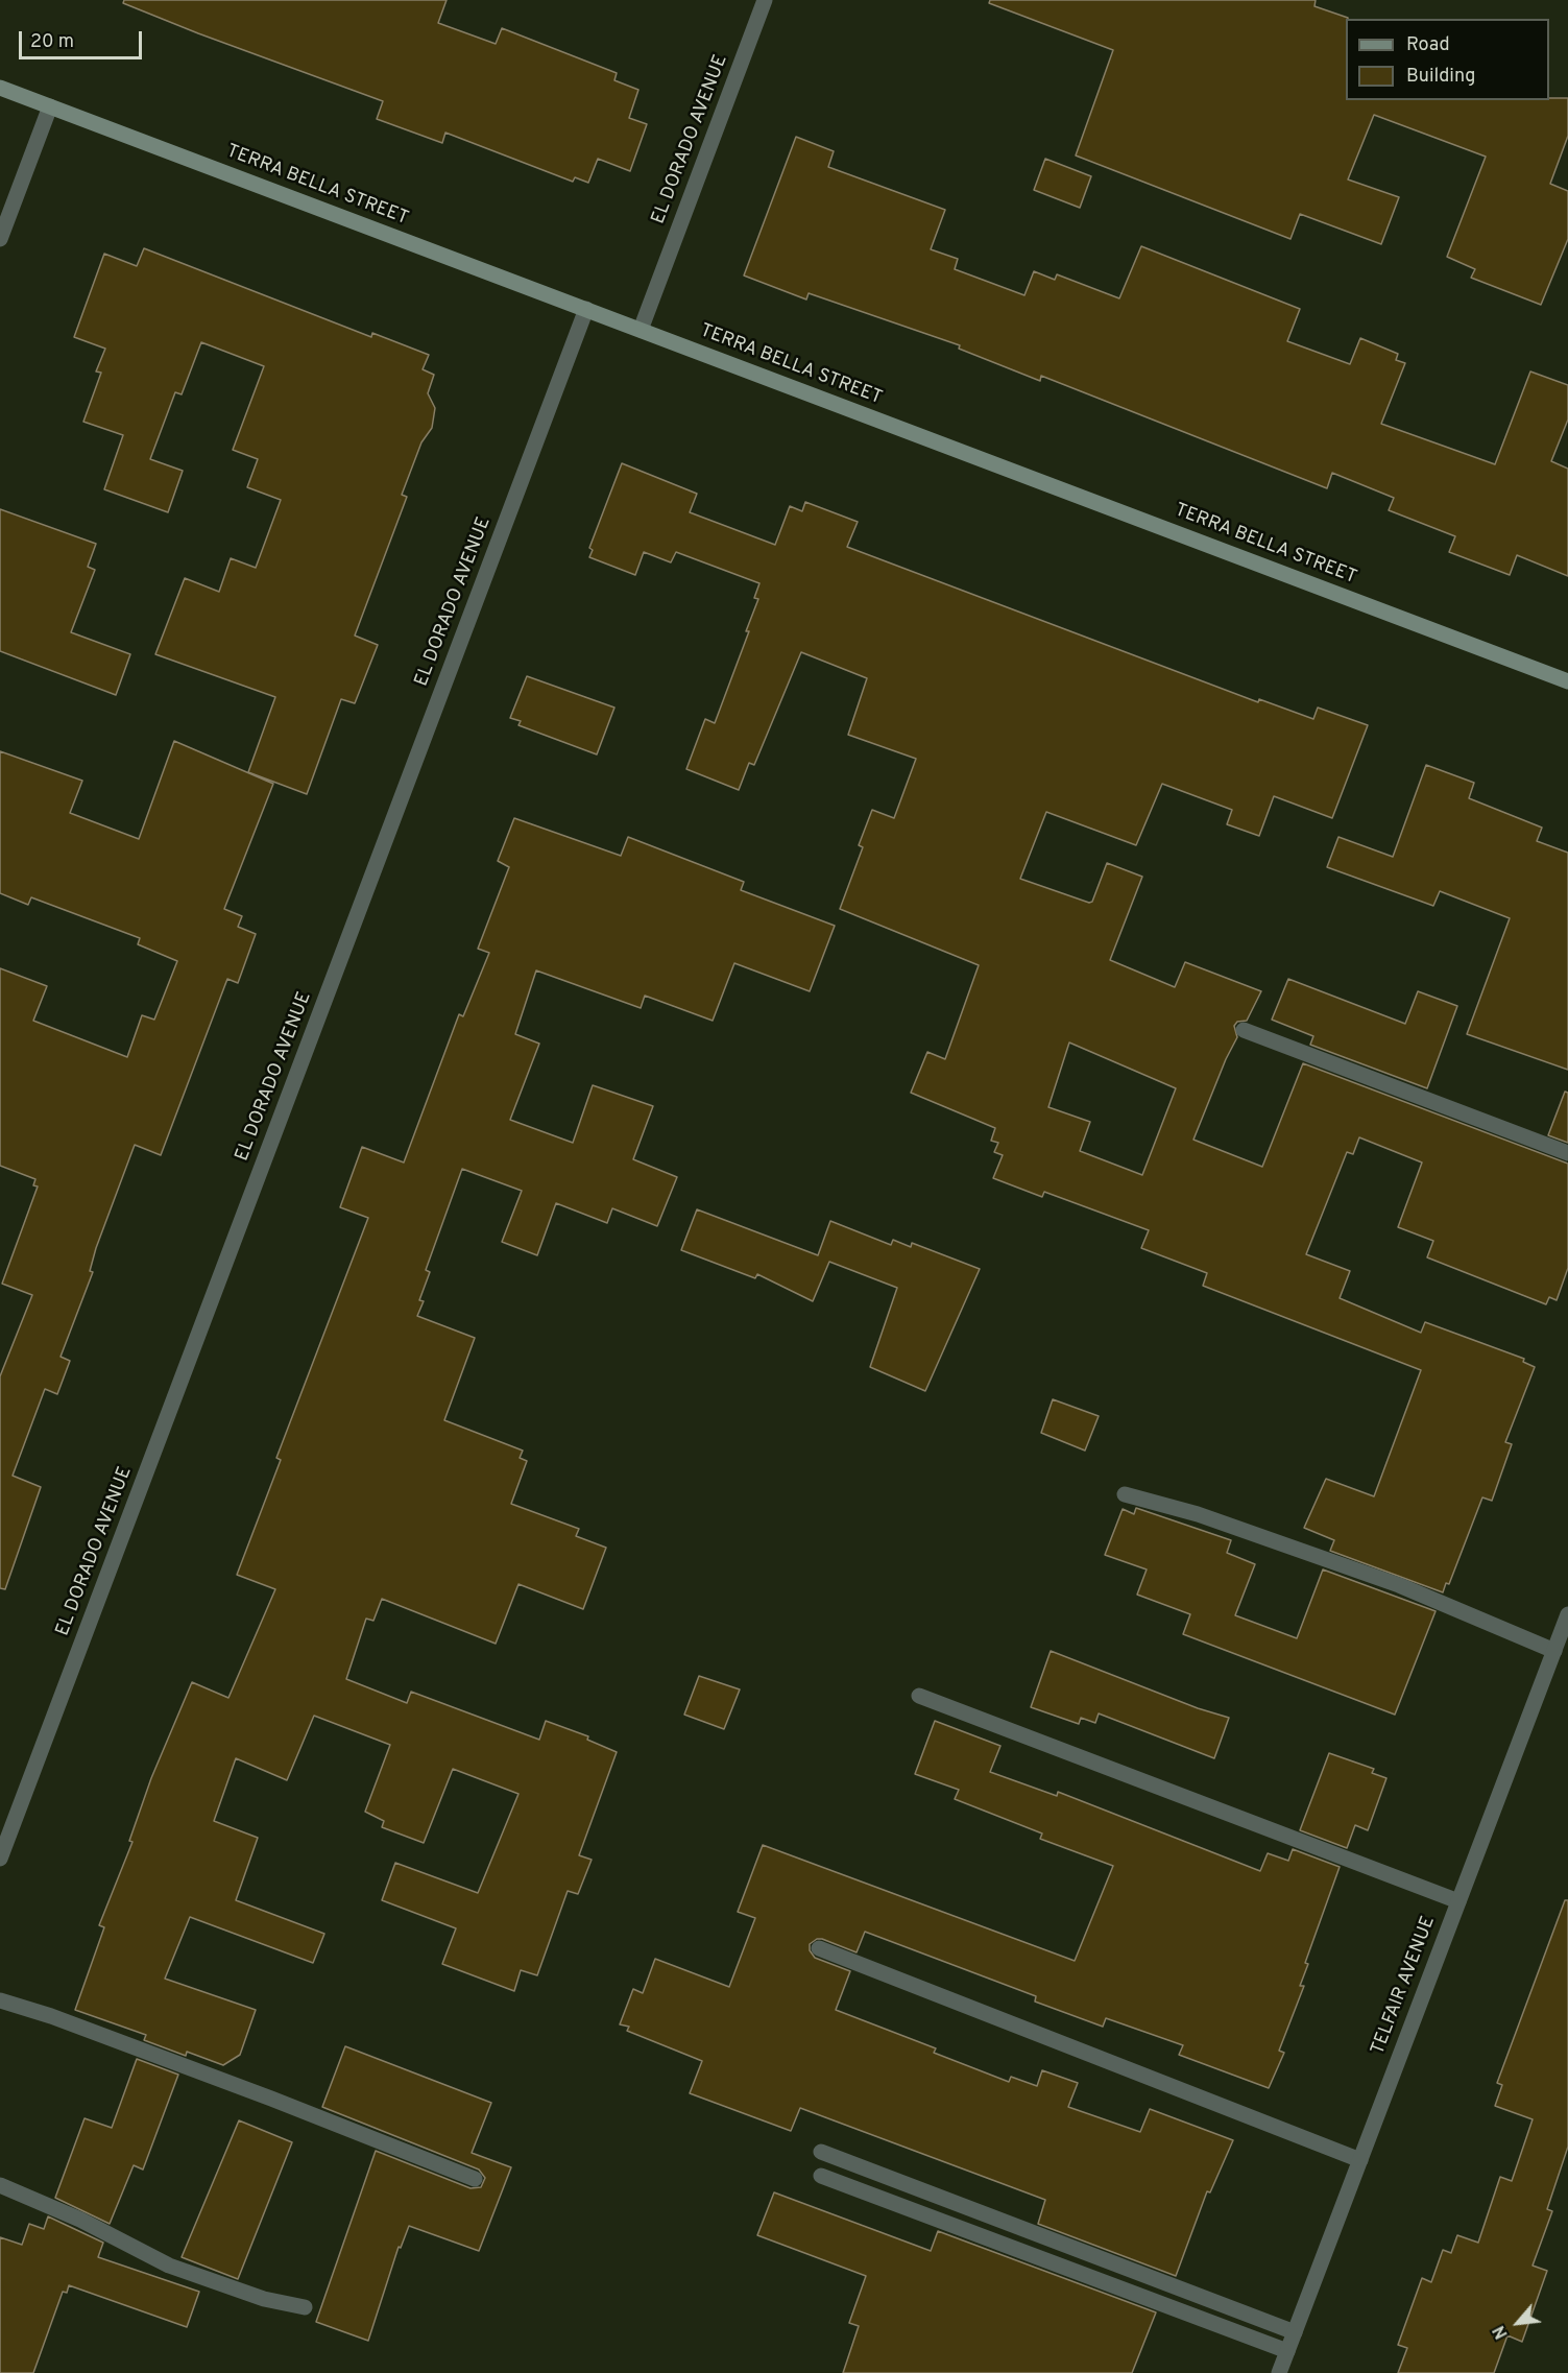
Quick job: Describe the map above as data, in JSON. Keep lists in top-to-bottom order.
{
  "streets": {
    "main road": ["TERRA BELLA STREET"],
    "street": ["EL DORADO AVENUE", "TELFAIR AVENUE"]
  },
  "crossings": [
    ["EL DORADO AVENUE", "TERRA BELLA STREET"]
  ],
  "legend": ["Road", "Building"],
  "scale_bar": "20 m",
  "north": "bottom left"
}
